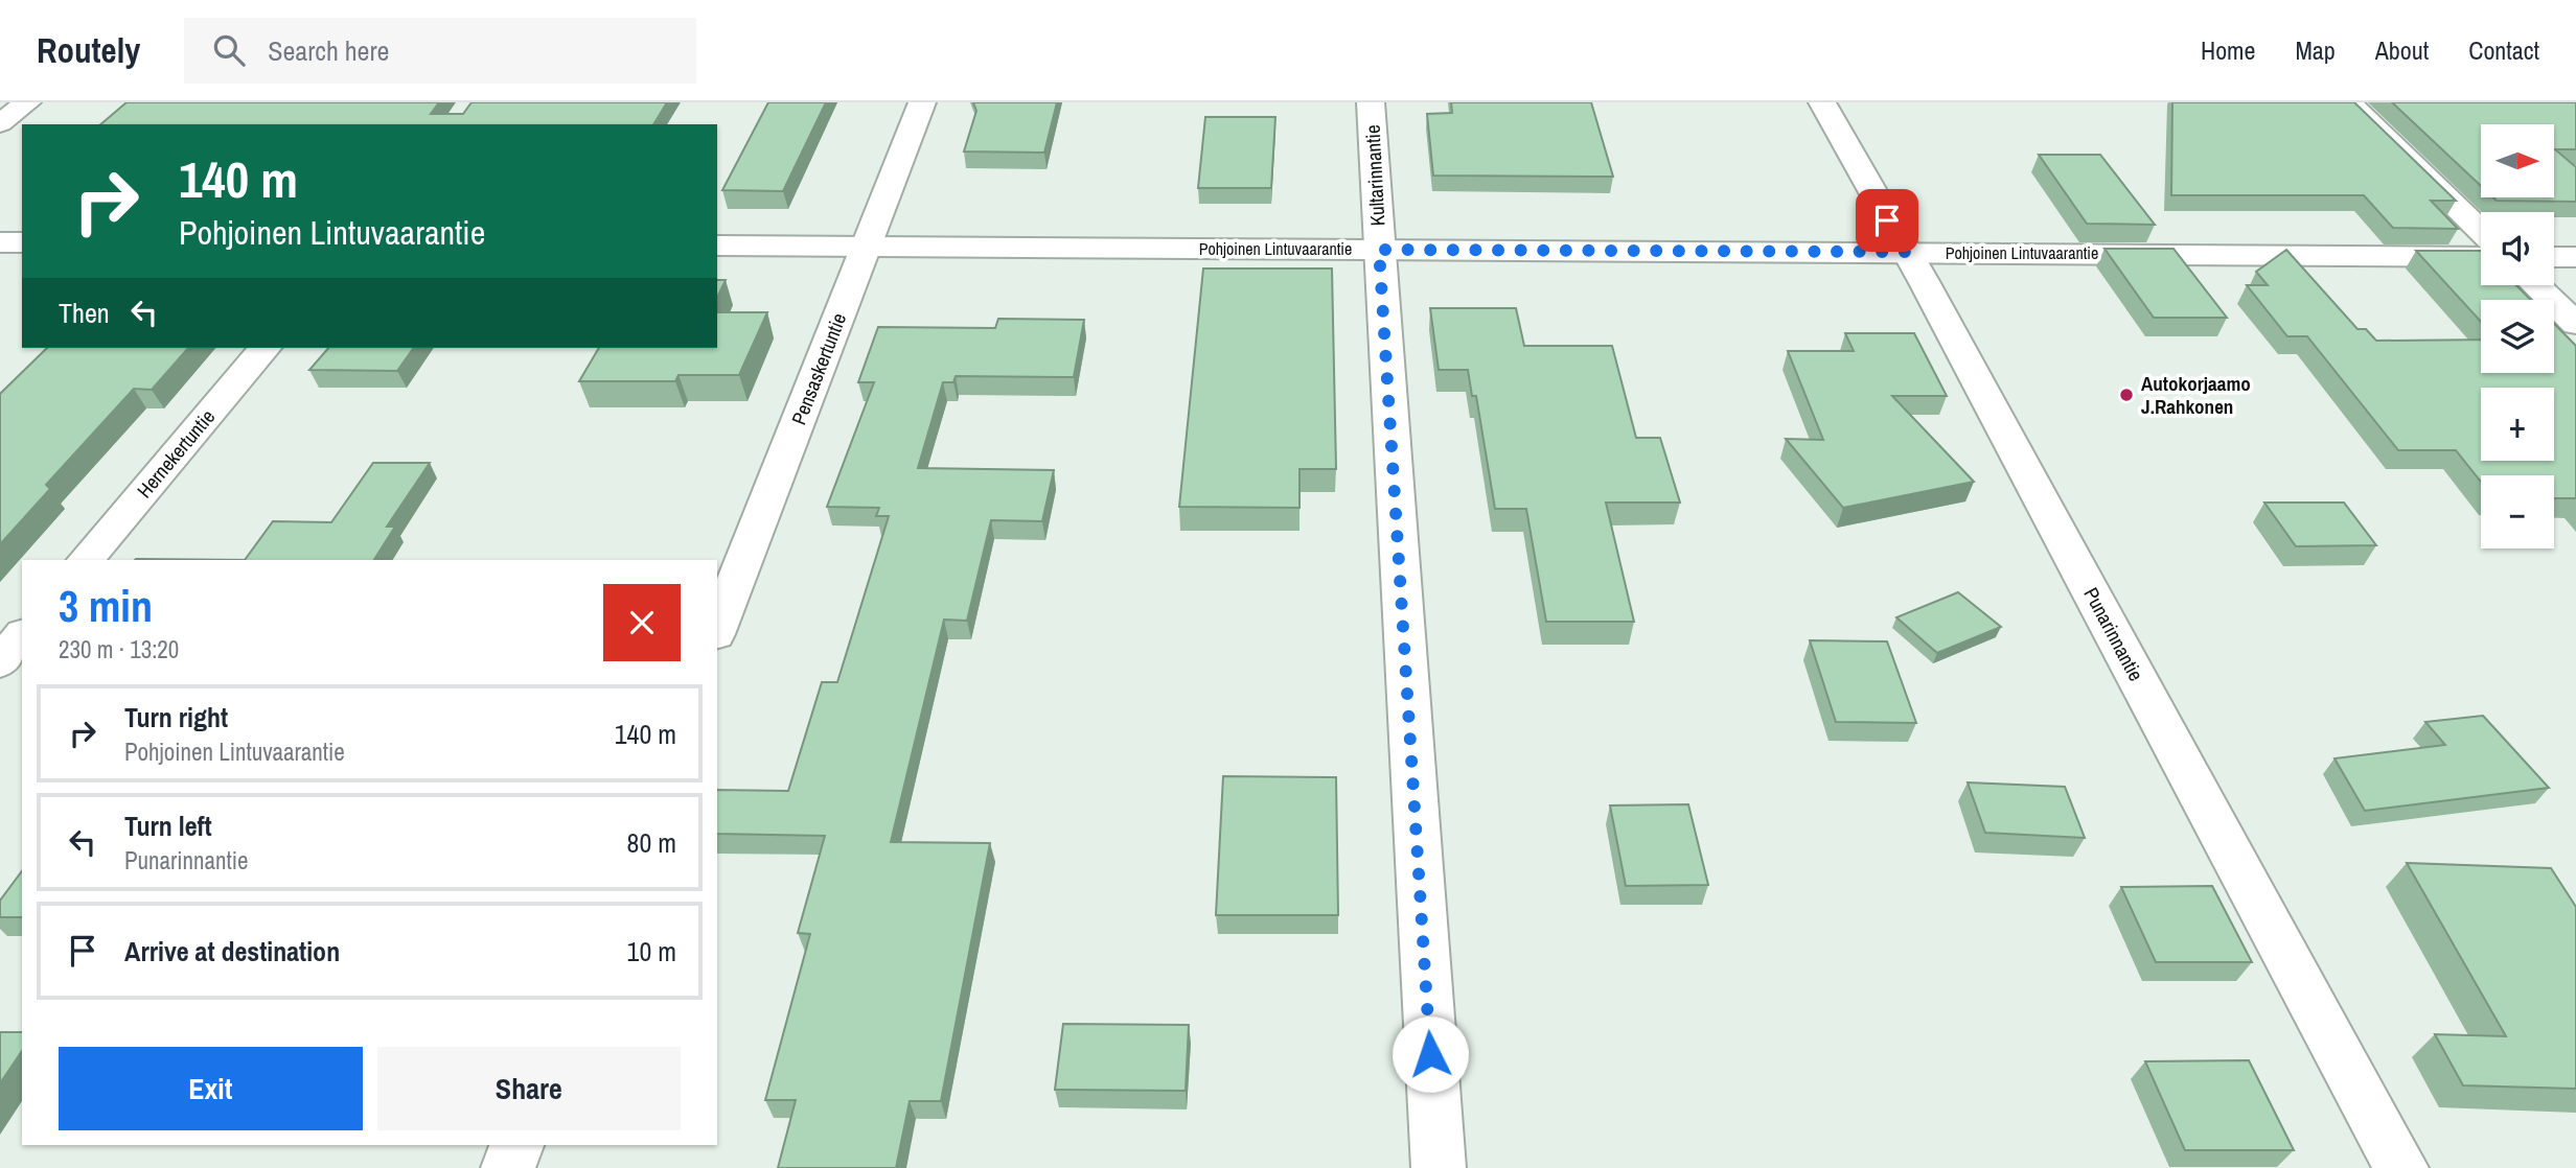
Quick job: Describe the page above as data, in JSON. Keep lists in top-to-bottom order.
{
  "streets": {
    "street": [
      "Kultarinnantie",
      "Pohjoinen Lintuvaarantie",
      "Pensaskertuntie",
      "Hernekertuntie",
      "Punarinnantie"
    ]
  },
  "crossings": [
    ["Kultarinnantie", "Pohjoinen Lintuvaarantie"],
    ["Pohjoinen Lintuvaarantie", "Pensaskertuntie"],
    ["Pohjoinen Lintuvaarantie", "Punarinnantie"]
  ],
  "places": ["Autokorjaamo J.Rahkonen"],
  "north": "right",
  "page": {
    "header": "Routely",
    "search": "Search here",
    "nav": [
      "Home",
      "Map",
      "About",
      "Contact"
    ],
    "map_buttons": ["+", "−"],
    "turn": ["140 m", "Pohjoinen Lintuvaarantie"],
    "then": "Then",
    "heading": ["3 min", "230 m · 13:20"],
    "list": [
      {
        "name": "Turn right",
        "note": "Pohjoinen Lintuvaarantie",
        "value": "140 m"
      },
      {
        "name": "Turn left",
        "note": "Punarinnantie",
        "value": "80 m"
      },
      {
        "name": "Arrive at destination",
        "value": "10 m"
      }
    ],
    "buttons": ["Exit", "Share"]
  }
}
